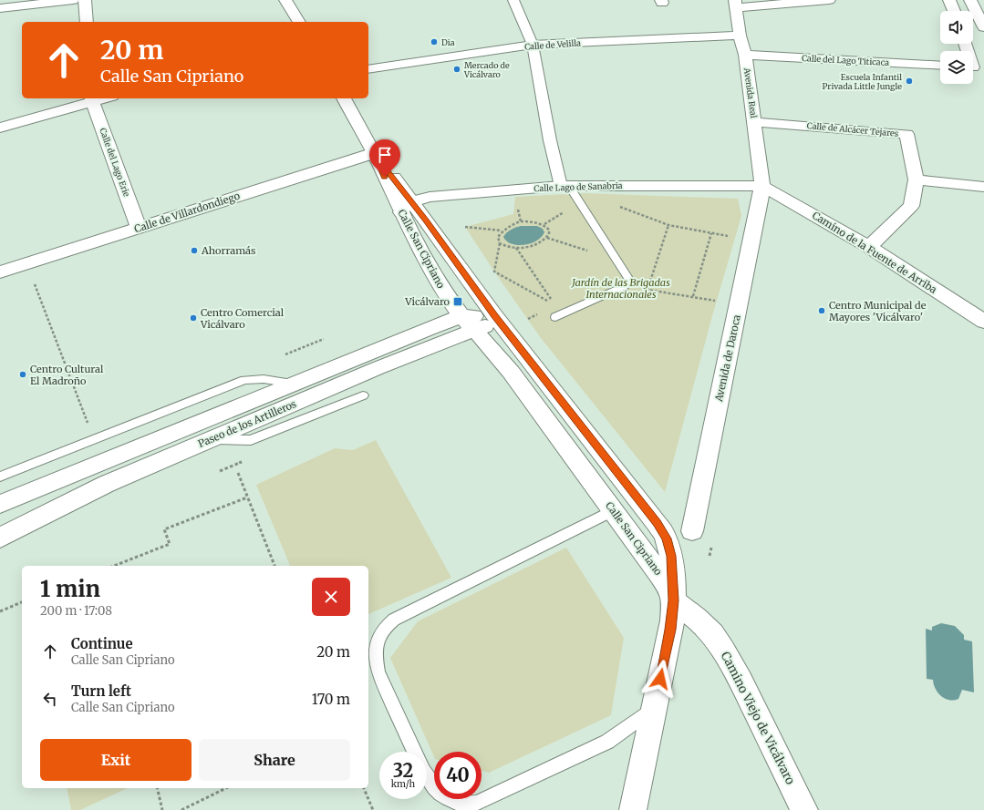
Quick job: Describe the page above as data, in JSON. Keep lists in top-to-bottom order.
{
  "streets": {
    "street": [
      "Calle de Velilla",
      "Calle del Lago Titicaca",
      "Avenida Real",
      "Calle de Alcácer Tejares",
      "Calle del Lago Erie",
      "Calle Lago de Sanabria",
      "Calle de Villardondiego",
      "Calle San Cipriano",
      "Camino de la Fuente de Arriba",
      "Avenida de Daroca",
      "Paseo de los Artilleros",
      "Camino Viejo de Vicálvaro"
    ]
  },
  "crossings": [
    ["Calle de Velilla", "Avenida Real"],
    ["Calle del Lago Titicaca", "Avenida Real"],
    ["Avenida Real", "Calle de Alcácer Tejares"],
    ["Avenida Real", "Calle Lago de Sanabria"],
    ["Avenida Real", "Camino de la Fuente de Arriba"],
    ["Avenida Real", "Avenida de Daroca"],
    ["Calle de Alcácer Tejares", "Camino de la Fuente de Arriba"],
    ["Calle del Lago Erie", "Calle de Villardondiego"],
    ["Calle Lago de Sanabria", "Calle San Cipriano"],
    ["Calle Lago de Sanabria", "Camino de la Fuente de Arriba"],
    ["Calle Lago de Sanabria", "Avenida de Daroca"],
    ["Calle de Villardondiego", "Calle San Cipriano"],
    ["Calle San Cipriano", "Paseo de los Artilleros"],
    ["Calle San Cipriano", "Camino Viejo de Vicálvaro"],
    ["Camino de la Fuente de Arriba", "Avenida de Daroca"]
  ],
  "parks": ["Jardín de las Brigadas Internacionales"],
  "places": {
    "other": [
      "Dia",
      "Mercado de Vicálvaro",
      "Escuela Infantil Privada Little Jungle",
      "Ahorramás",
      "Centro Municipal de Mayores 'Vicálvaro'",
      "Centro Comercial Vicálvaro",
      "Centro Cultural El Madroño"
    ],
    "transit": ["Vicálvaro"]
  },
  "page": {
    "turn": ["20 m", "Calle San Cipriano"],
    "heading": ["1 min", "200 m · 17:08"],
    "list": [
      {
        "name": "Continue",
        "note": "Calle San Cipriano",
        "value": "20 m"
      },
      {
        "name": "Turn left",
        "note": "Calle San Cipriano",
        "value": "170 m"
      }
    ],
    "buttons": ["Exit", "Share"],
    "speed": "32 km/h",
    "limit": "40"
  }
}
